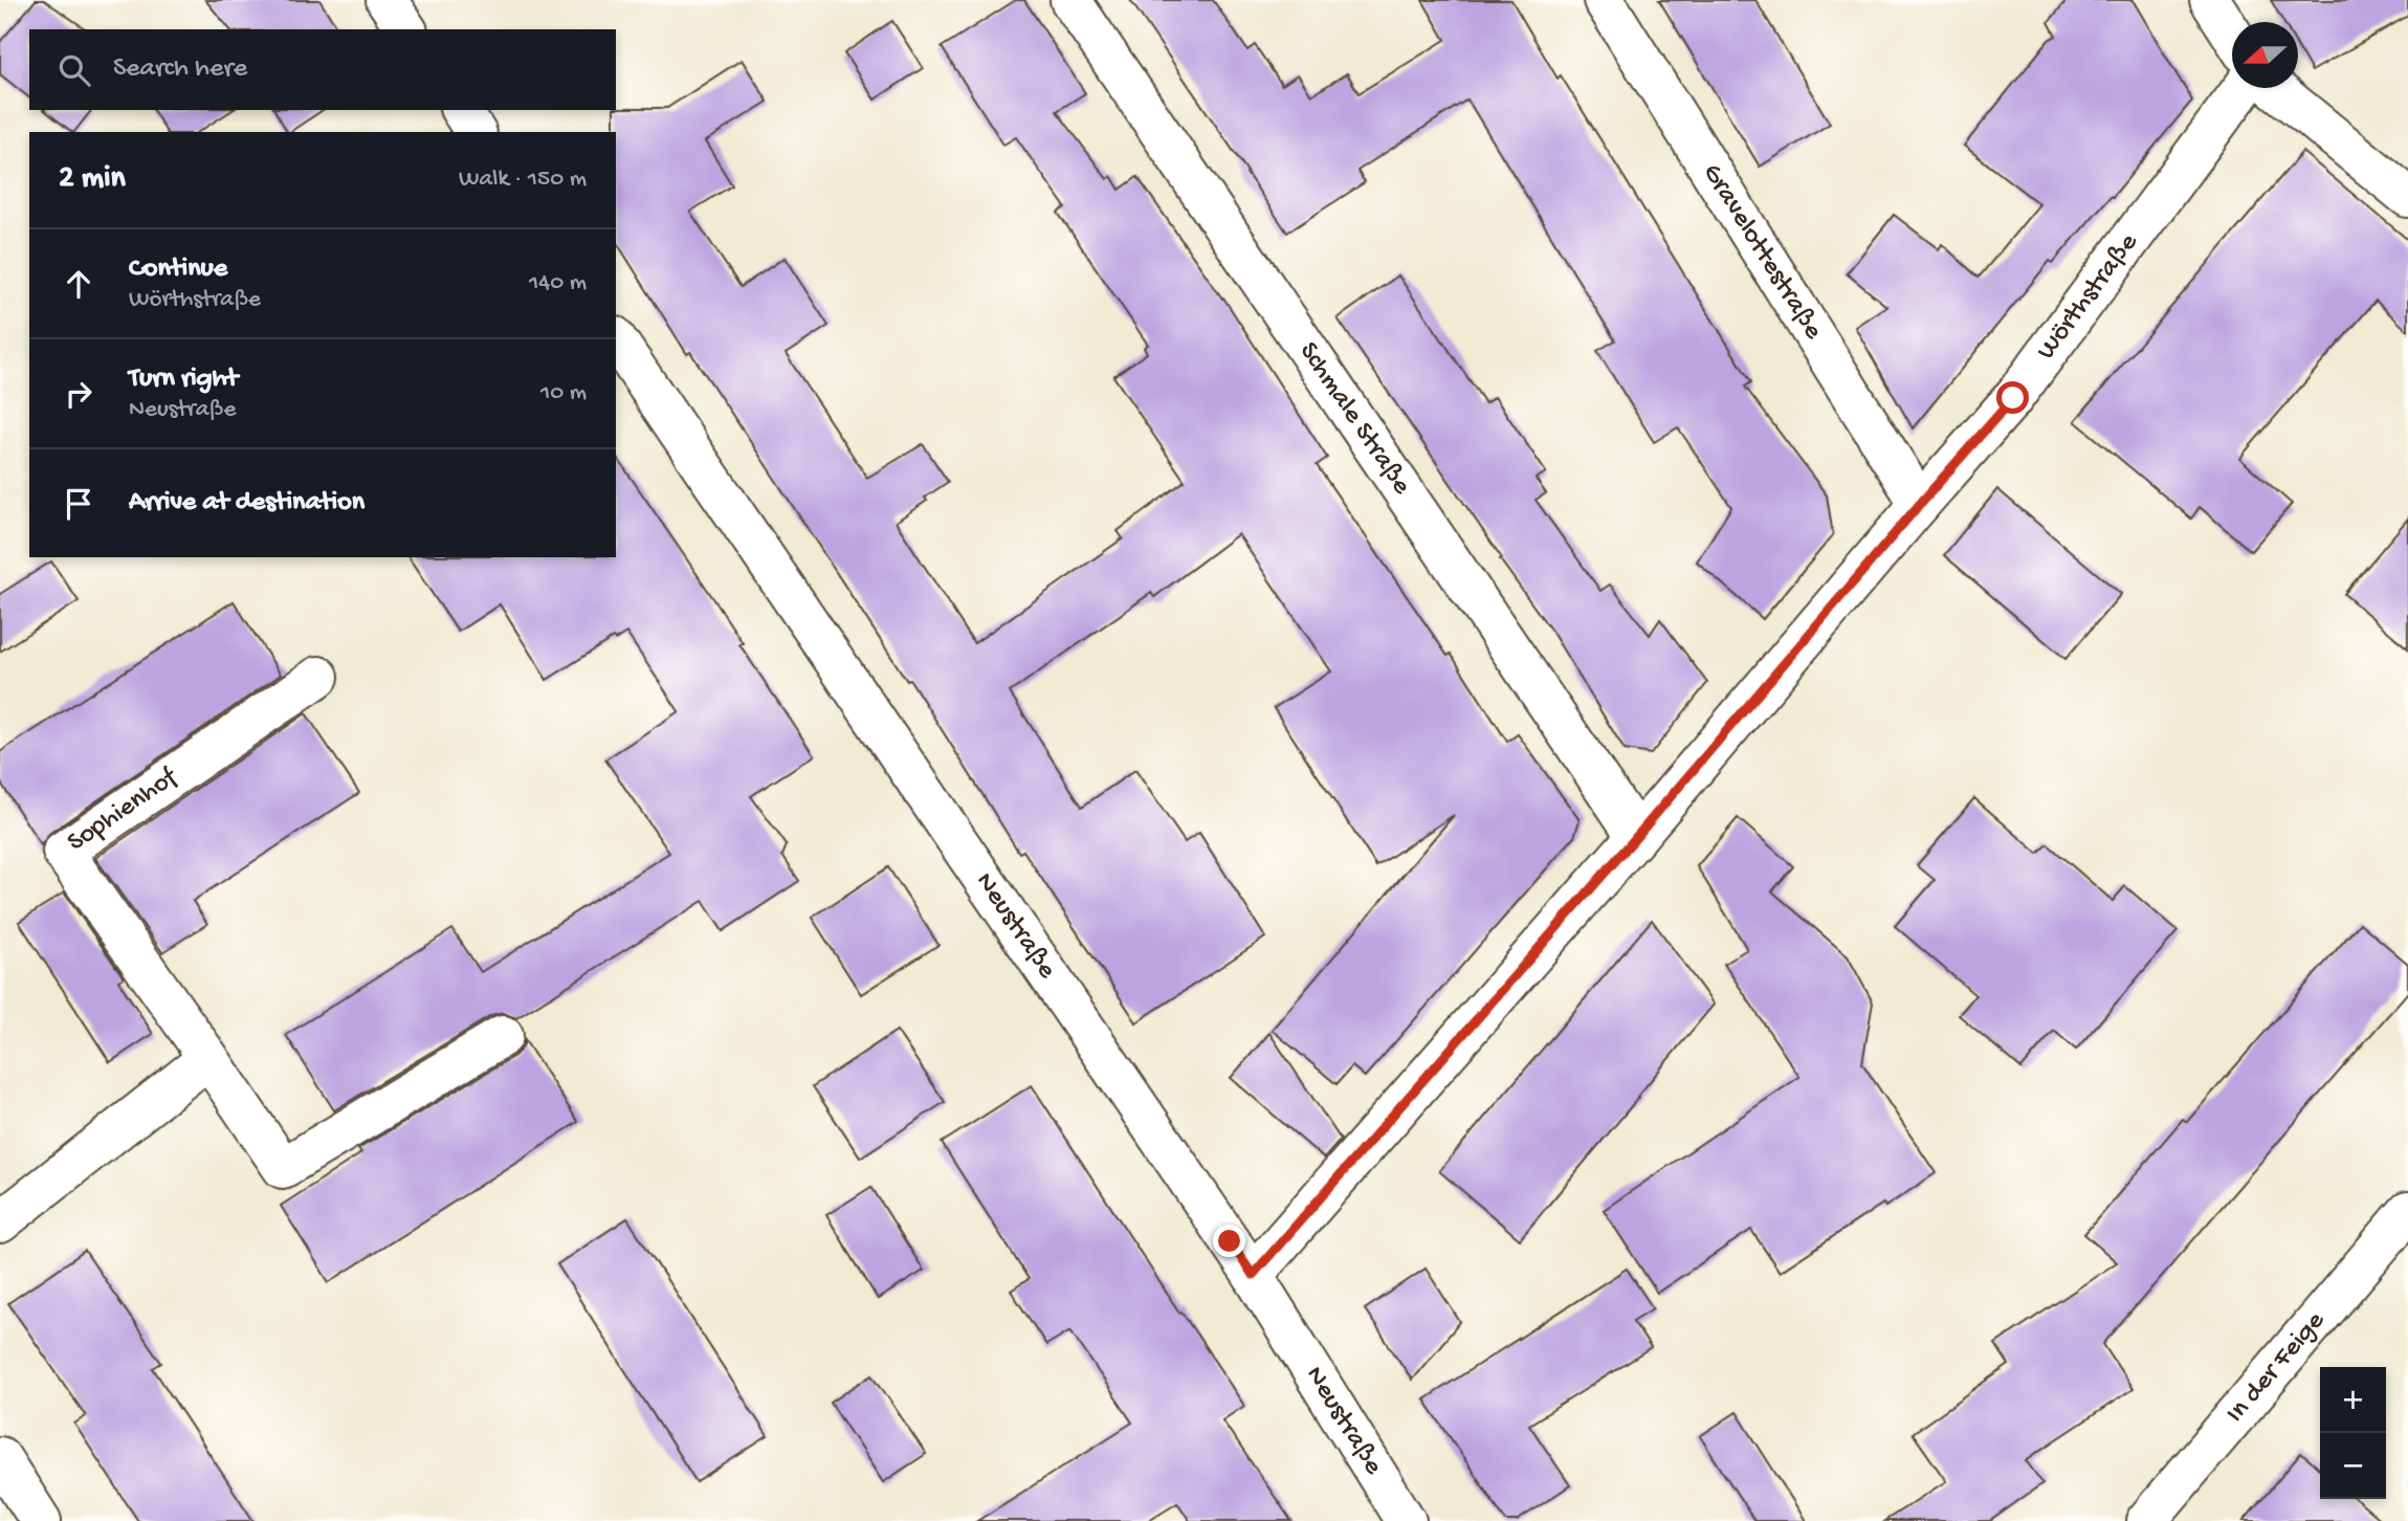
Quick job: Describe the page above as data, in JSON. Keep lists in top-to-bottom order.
{
  "streets": {
    "street": [
      "Gravelottestraße",
      "Wörthstraße",
      "Schmale Straße",
      "Sophienhof",
      "Neustraße",
      "In der Feige"
    ]
  },
  "crossings": [
    ["Gravelottestraße", "Wörthstraße"],
    ["Wörthstraße", "Schmale Straße"],
    ["Wörthstraße", "Neustraße"]
  ],
  "north": "left",
  "page": {
    "search": "Search here",
    "heading": ["2 min", "Walk · 150 m"],
    "list": [
      ["Continue", "Wörthstraße", "140 m"],
      ["Turn right", "Neustraße", "10 m"],
      "Arrive at destination"
    ],
    "map_buttons": ["+", "−"]
  }
}
